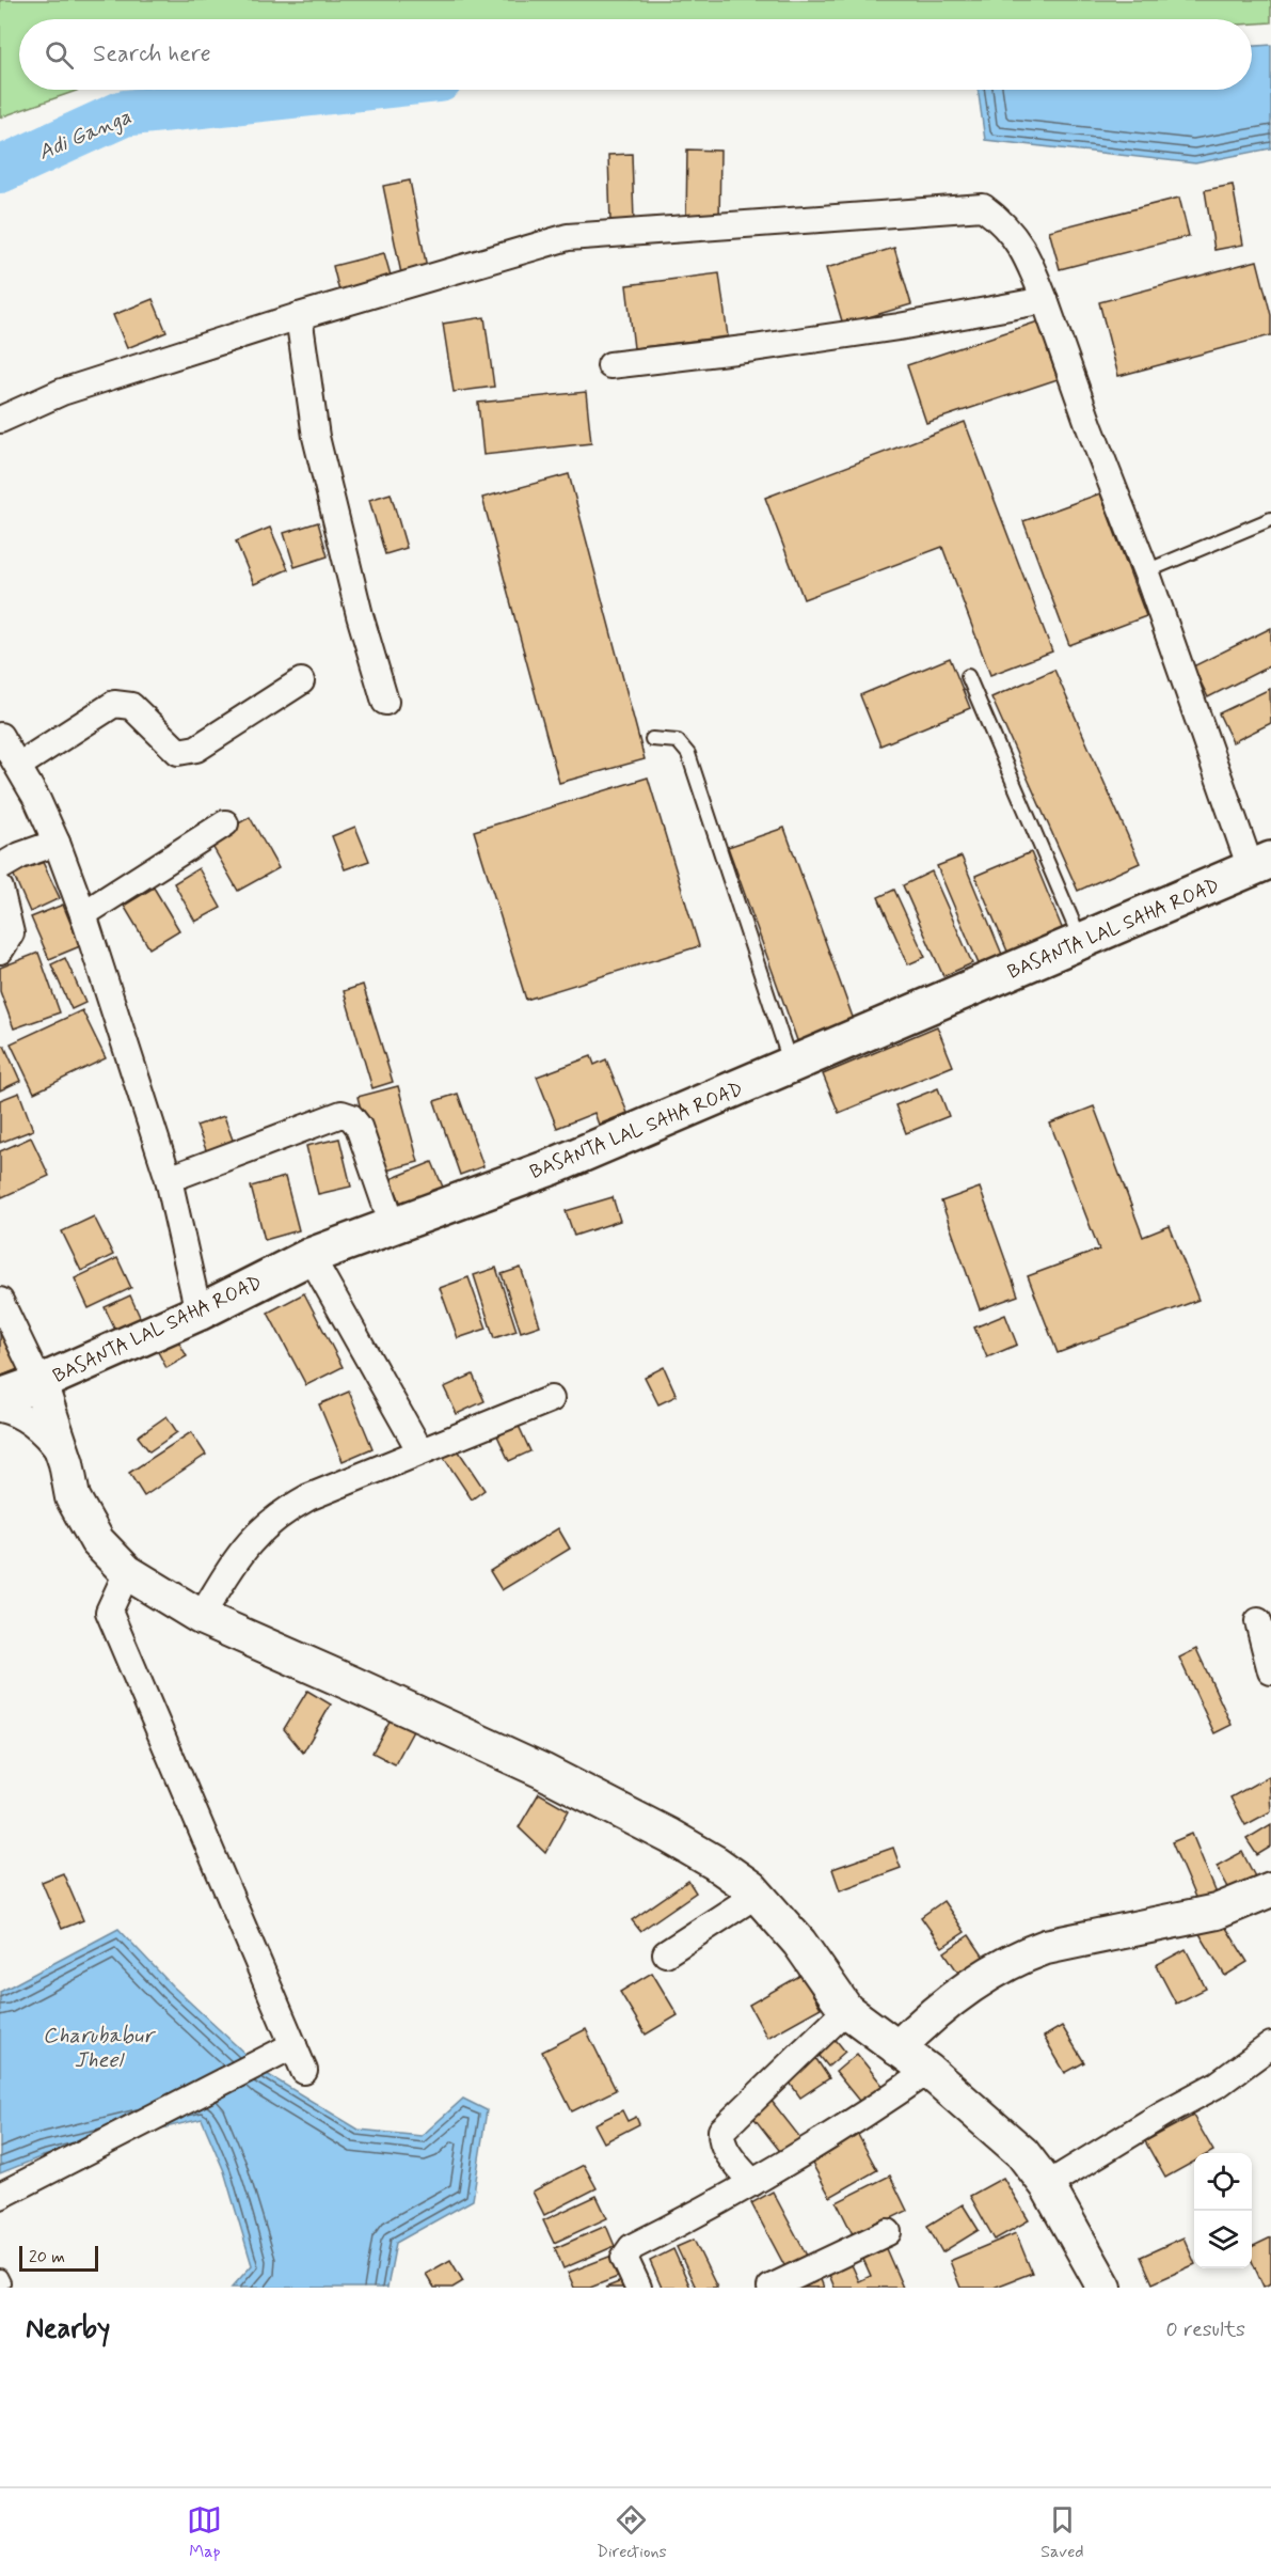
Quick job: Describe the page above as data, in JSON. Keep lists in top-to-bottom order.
{
  "streets": {
    "main road": ["BASANTA LAL SAHA ROAD"]
  },
  "water": ["Adi Ganga", "Charubabur Jheel"],
  "scale_bar": "20 m",
  "page": {
    "search": "Search here",
    "scale": "20 m",
    "heading": ["Nearby", "0 results"],
    "nav": ["Map", "Directions", "Saved"]
  }
}
